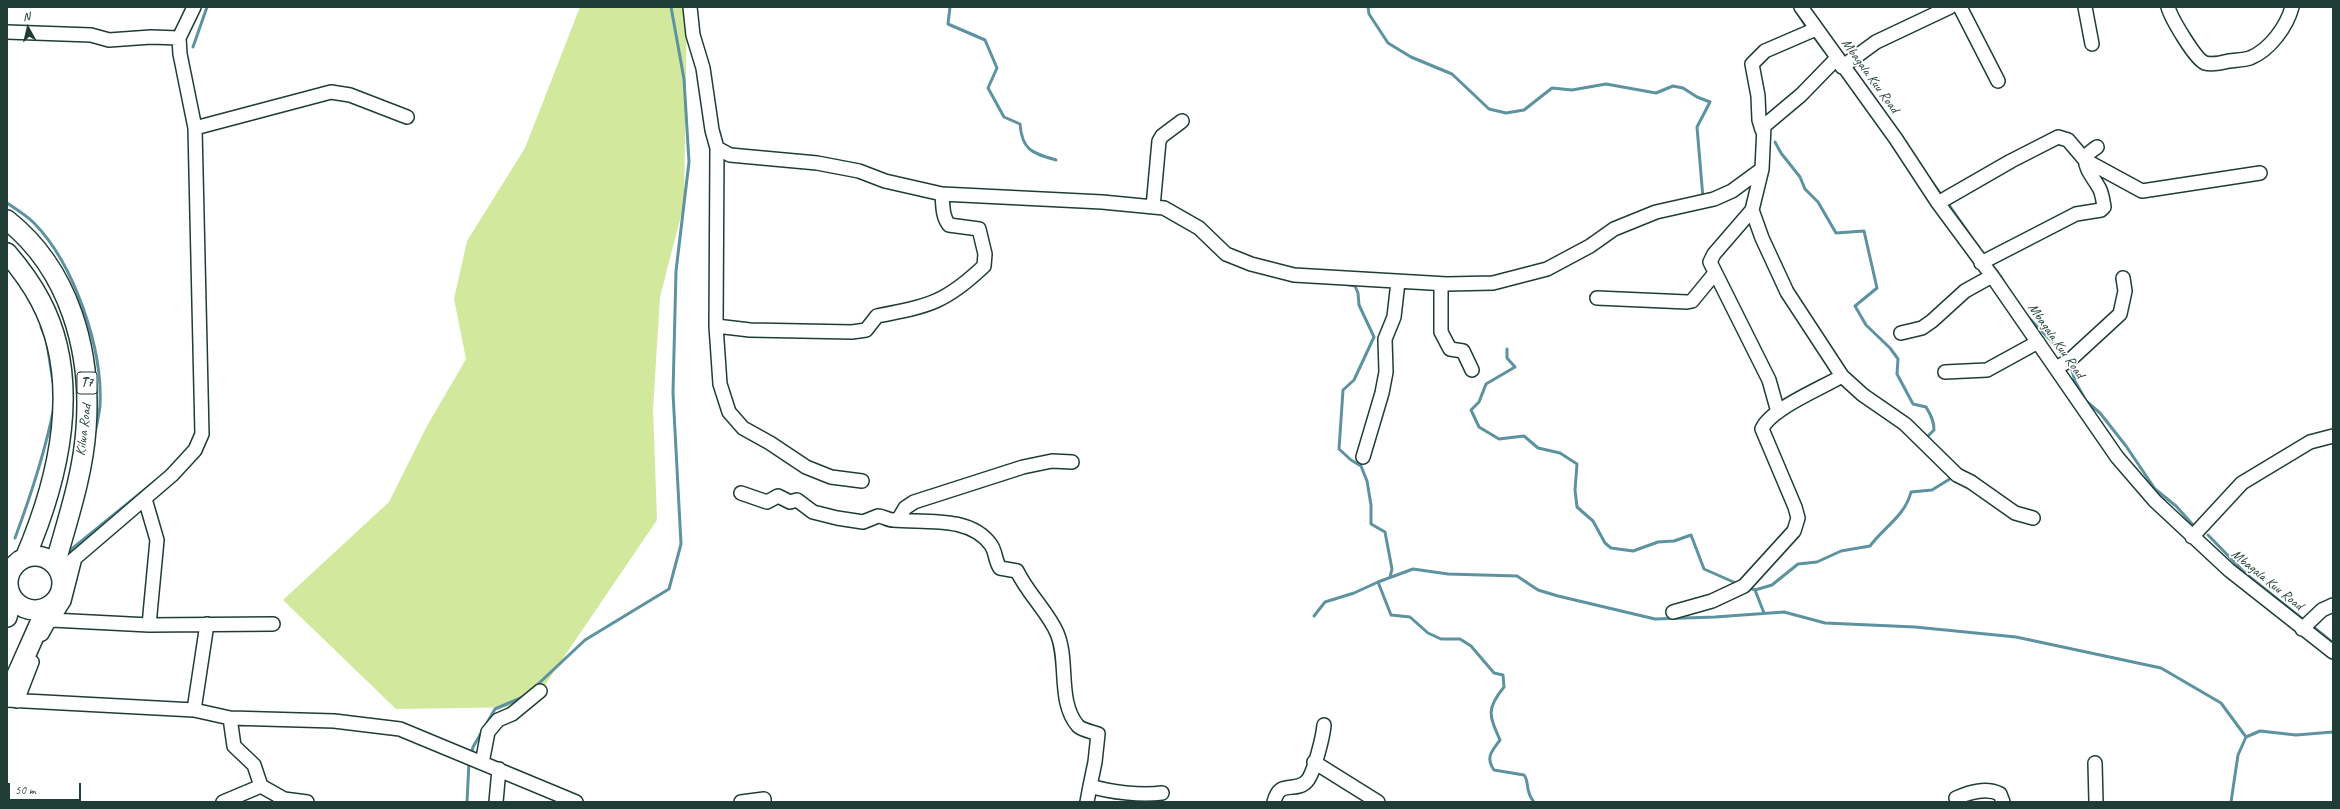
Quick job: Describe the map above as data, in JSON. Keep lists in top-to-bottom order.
{
  "streets": {
    "highway": ["T7", "Kilwa Road"],
    "street": ["Mbagala Kuu Road"]
  },
  "crossings": [
    ["T7", "Kilwa Road"]
  ],
  "scale_bar": "50 m",
  "north": "top"
}
